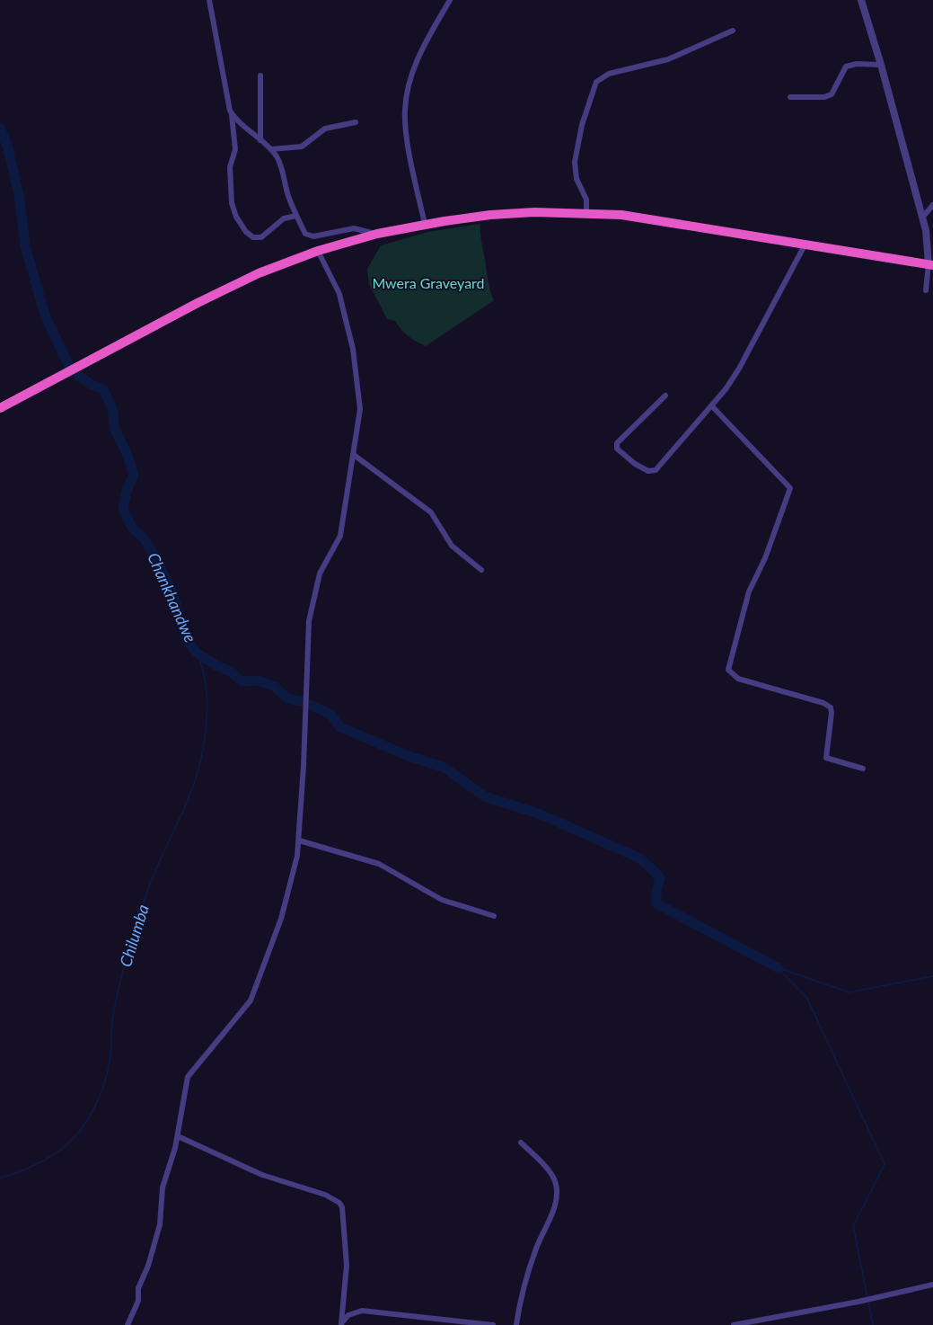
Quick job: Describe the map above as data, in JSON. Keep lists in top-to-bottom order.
{
  "water": ["Chankhandwe", "Chilumba"],
  "parks": ["Mwera Graveyard"]
}
